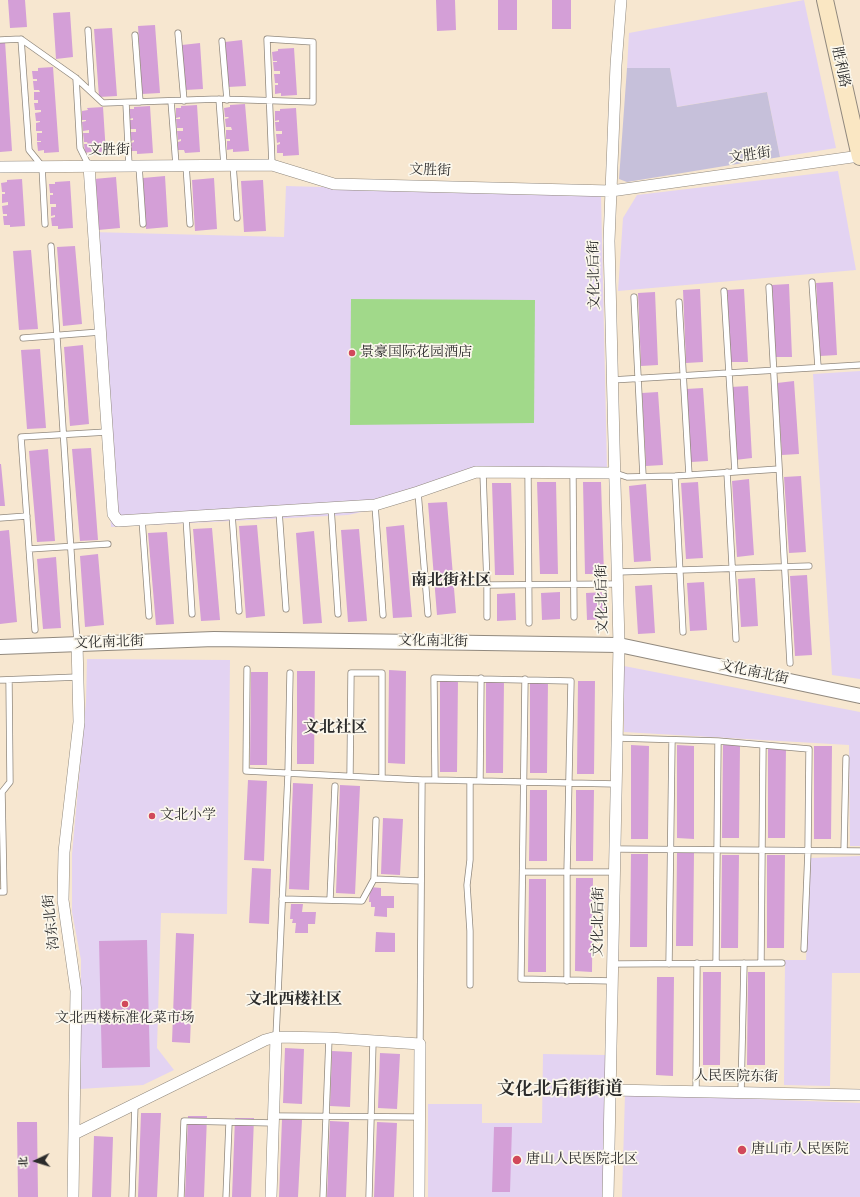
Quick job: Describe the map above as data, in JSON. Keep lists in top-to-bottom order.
{
  "streets": {
    "main road": ["胜利路"],
    "street": [
      "文胜街",
      "文化北后街",
      "文化南北街",
      "沟东北街",
      "人民医院东街"
    ]
  },
  "crossings": [
    ["胜利路", "文胜街"],
    ["文胜街", "文化北后街"],
    ["文化北后街", "文化南北街"],
    ["文化北后街", "人民医院东街"],
    ["文化南北街", "沟东北街"]
  ],
  "districts": [
    "南北街社区",
    "文北社区",
    "文北西楼社区",
    "文化北后街街道"
  ],
  "places": [
    "景豪国际花园酒店",
    "文北小学",
    "文北西楼标准化菜市场",
    "唐山市人民医院",
    "唐山人民医院北区"
  ],
  "north": "left"
}
